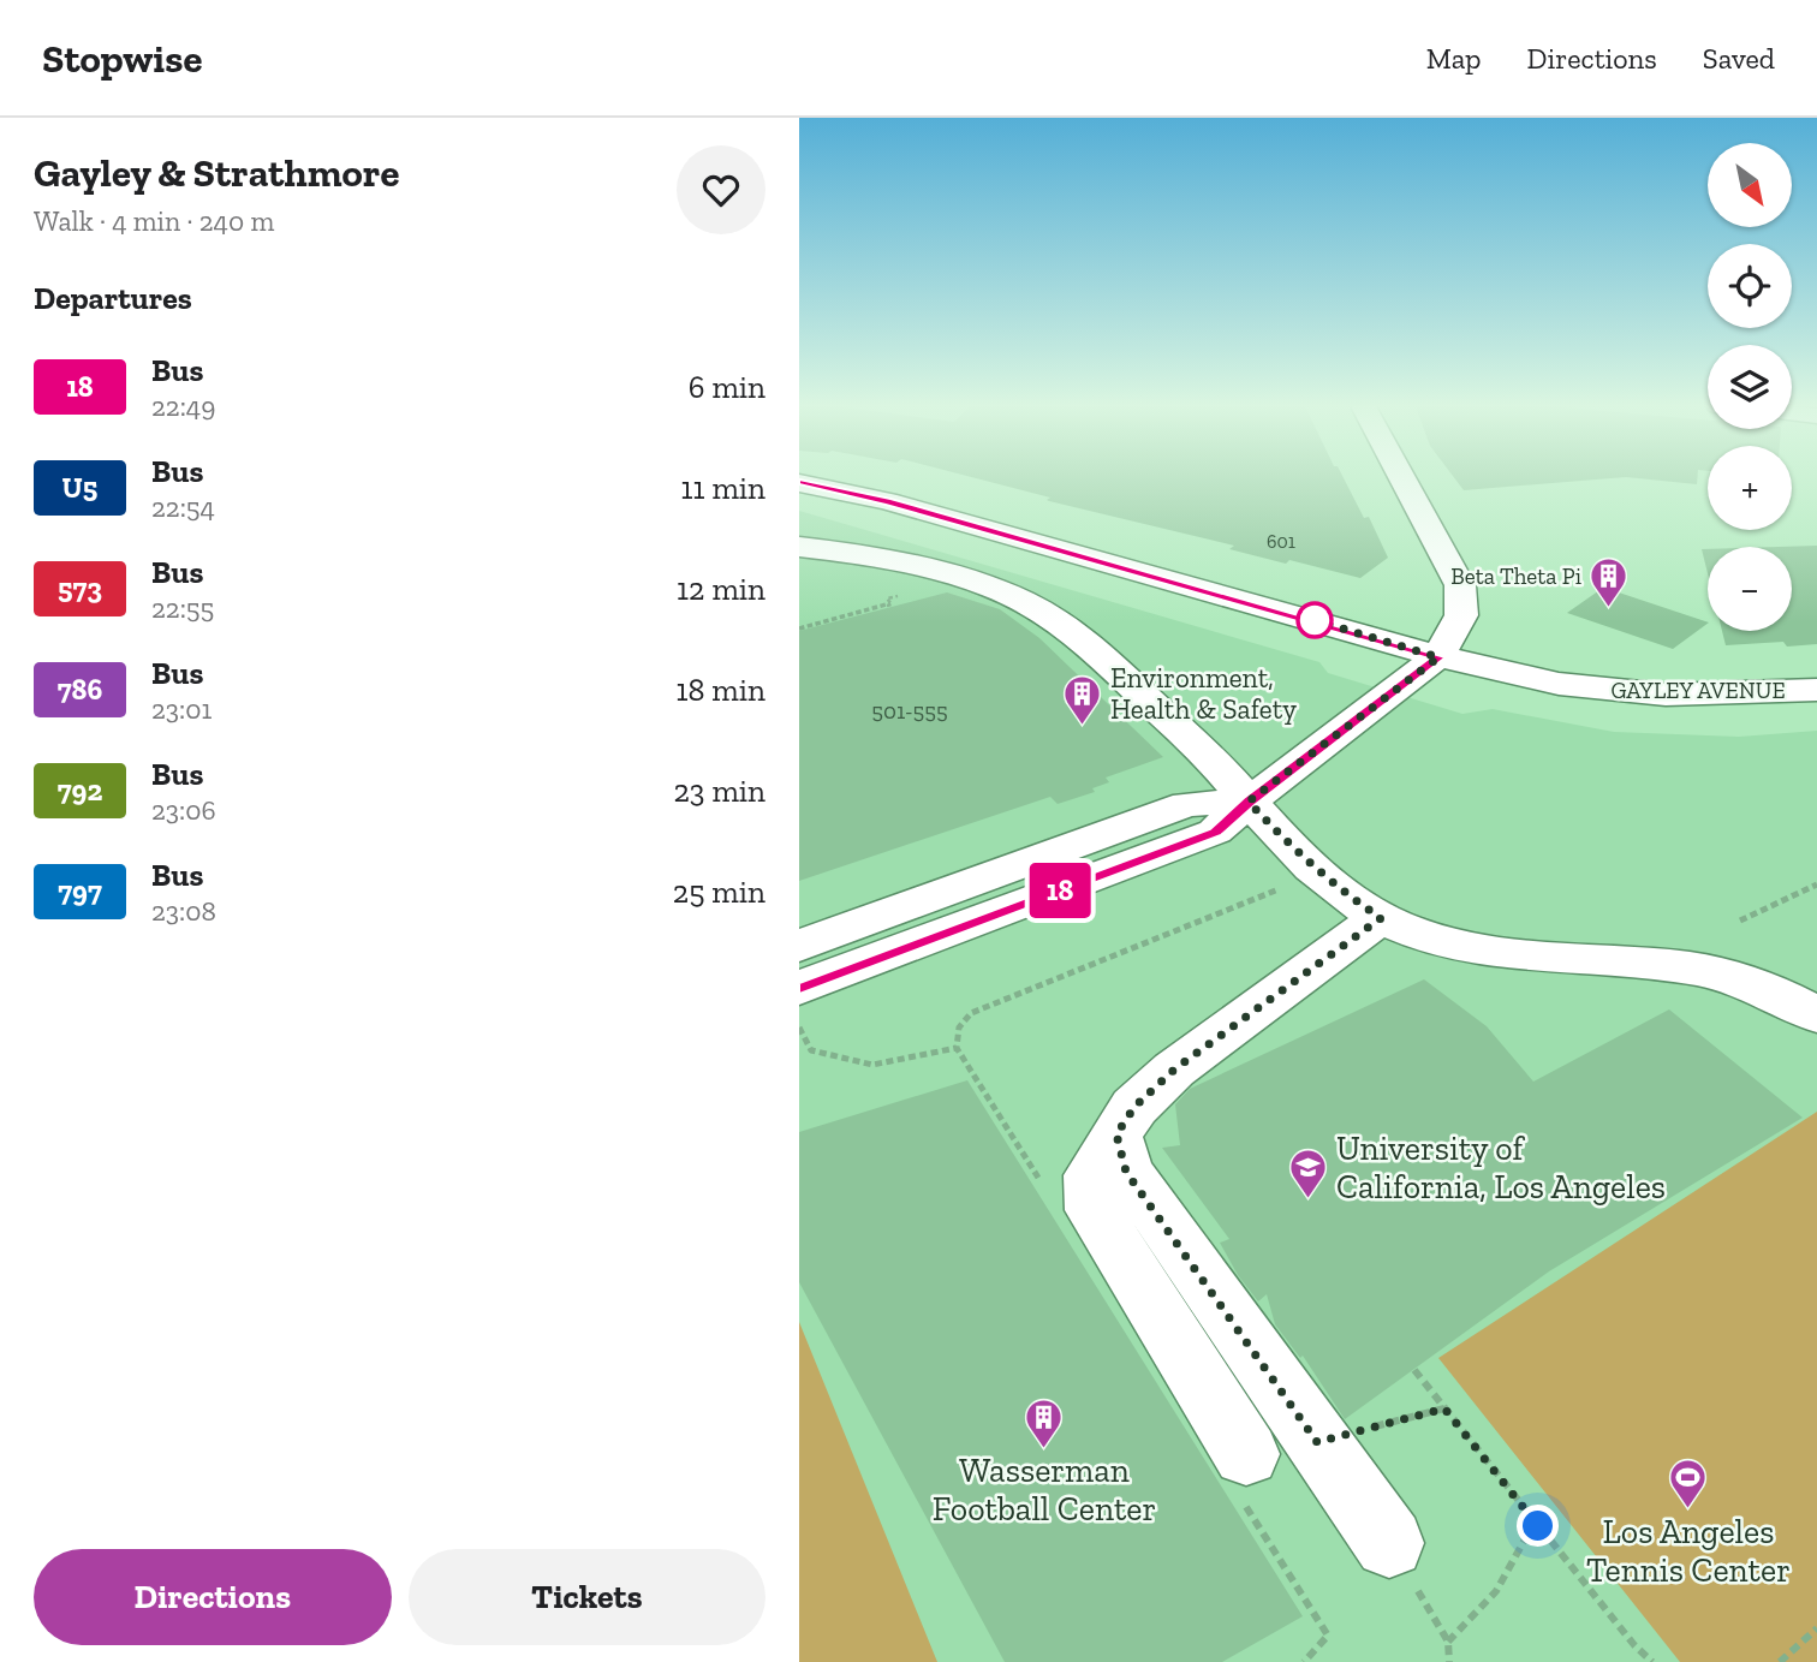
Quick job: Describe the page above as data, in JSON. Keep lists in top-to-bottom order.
{
  "streets": {
    "street": ["GAYLEY AVENUE"]
  },
  "places": {
    "building": ["Beta Theta Pi", "Environment, Health & Safety", "Wasserman Football Center"],
    "school or university": ["University of California, Los Angeles"],
    "sports": ["Los Angeles Tennis Center"]
  },
  "lines": ["bus line 18"],
  "house_numbers": ["601", "501-555"],
  "north": "bottom right",
  "page": {
    "header": "Stopwise",
    "nav": ["Map", "Directions", "Saved"],
    "heading": [
      ["Gayley & Strathmore", "Walk · 4 min · 240 m"],
      "Departures"
    ],
    "on_map": "18",
    "map_buttons": ["+", "−"],
    "list": [
      {
        "mark": "18",
        "name": "Bus",
        "note": "22:49",
        "value": "6 min"
      },
      {
        "mark": "U5",
        "name": "Bus",
        "note": "22:54",
        "value": "11 min"
      },
      {
        "mark": "573",
        "name": "Bus",
        "note": "22:55",
        "value": "12 min"
      },
      {
        "mark": "786",
        "name": "Bus",
        "note": "23:01",
        "value": "18 min"
      },
      {
        "mark": "792",
        "name": "Bus",
        "note": "23:06",
        "value": "23 min"
      },
      {
        "mark": "797",
        "name": "Bus",
        "note": "23:08",
        "value": "25 min"
      }
    ],
    "buttons": ["Directions", "Tickets"]
  }
}
